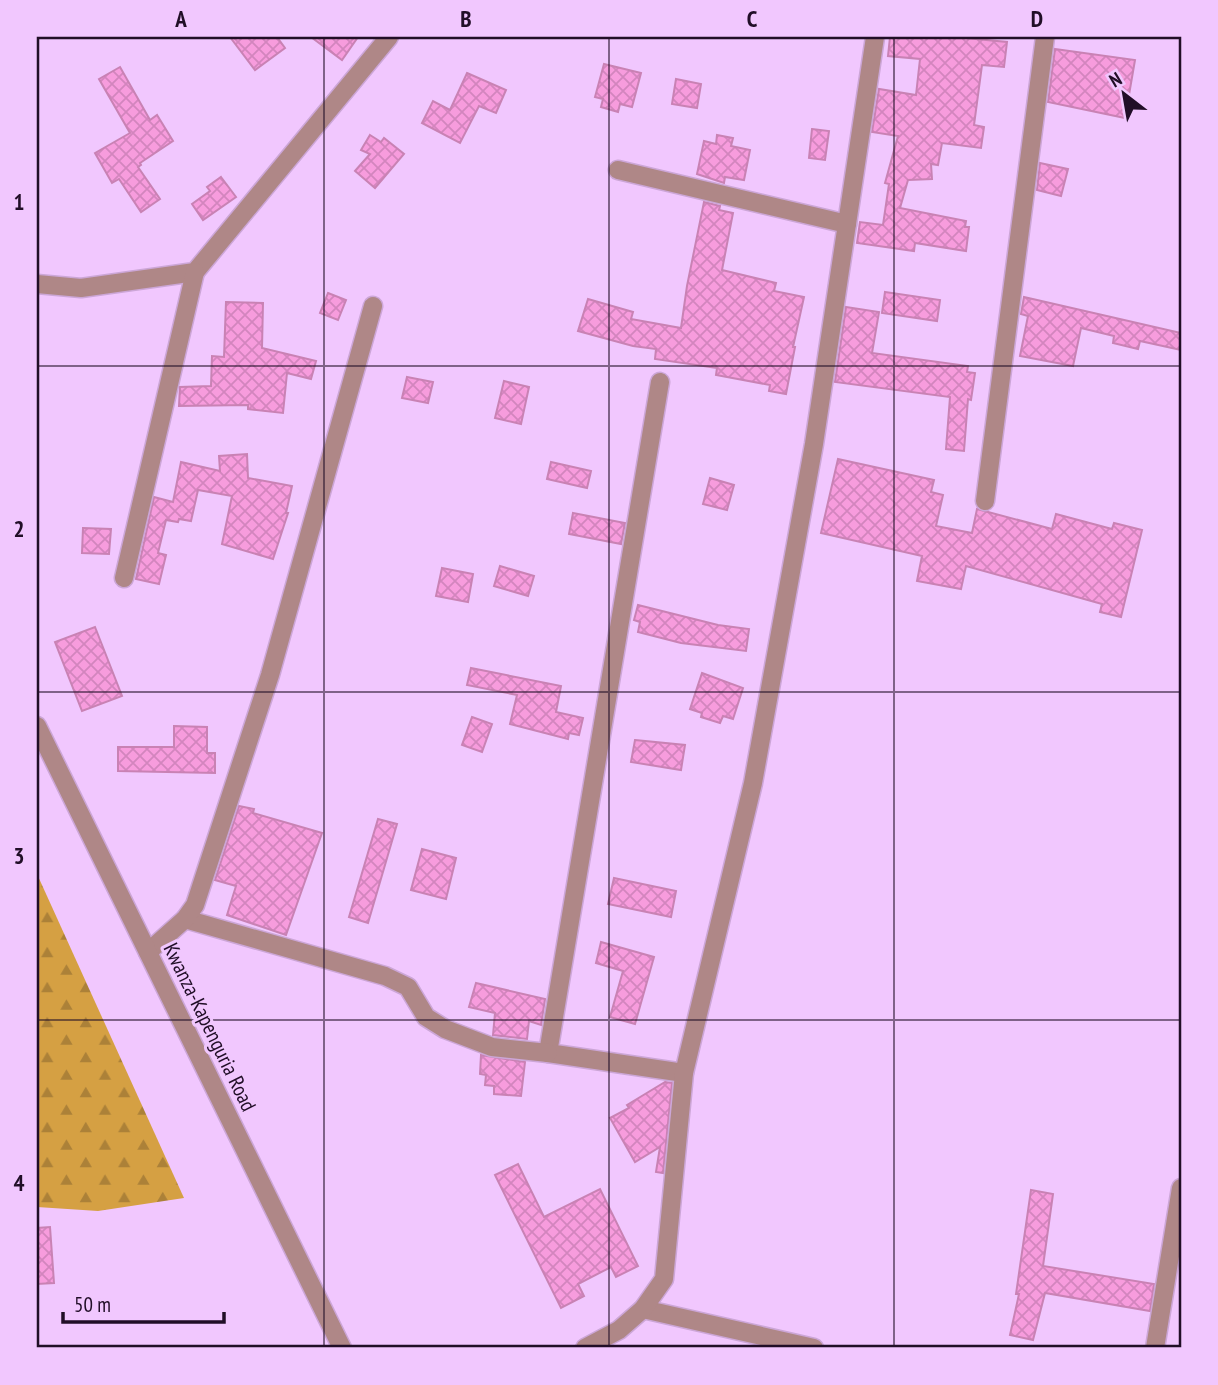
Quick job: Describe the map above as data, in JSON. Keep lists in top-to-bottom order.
{
  "streets": {
    "street": ["Kwanza-Kapenguria Road"]
  },
  "scale_bar": "50 m",
  "north": "top left",
  "grid": {
    "columns": [
      "A",
      "B",
      "C",
      "D"
    ],
    "rows": [
      "1",
      "2",
      "3",
      "4"
    ]
  }
}
